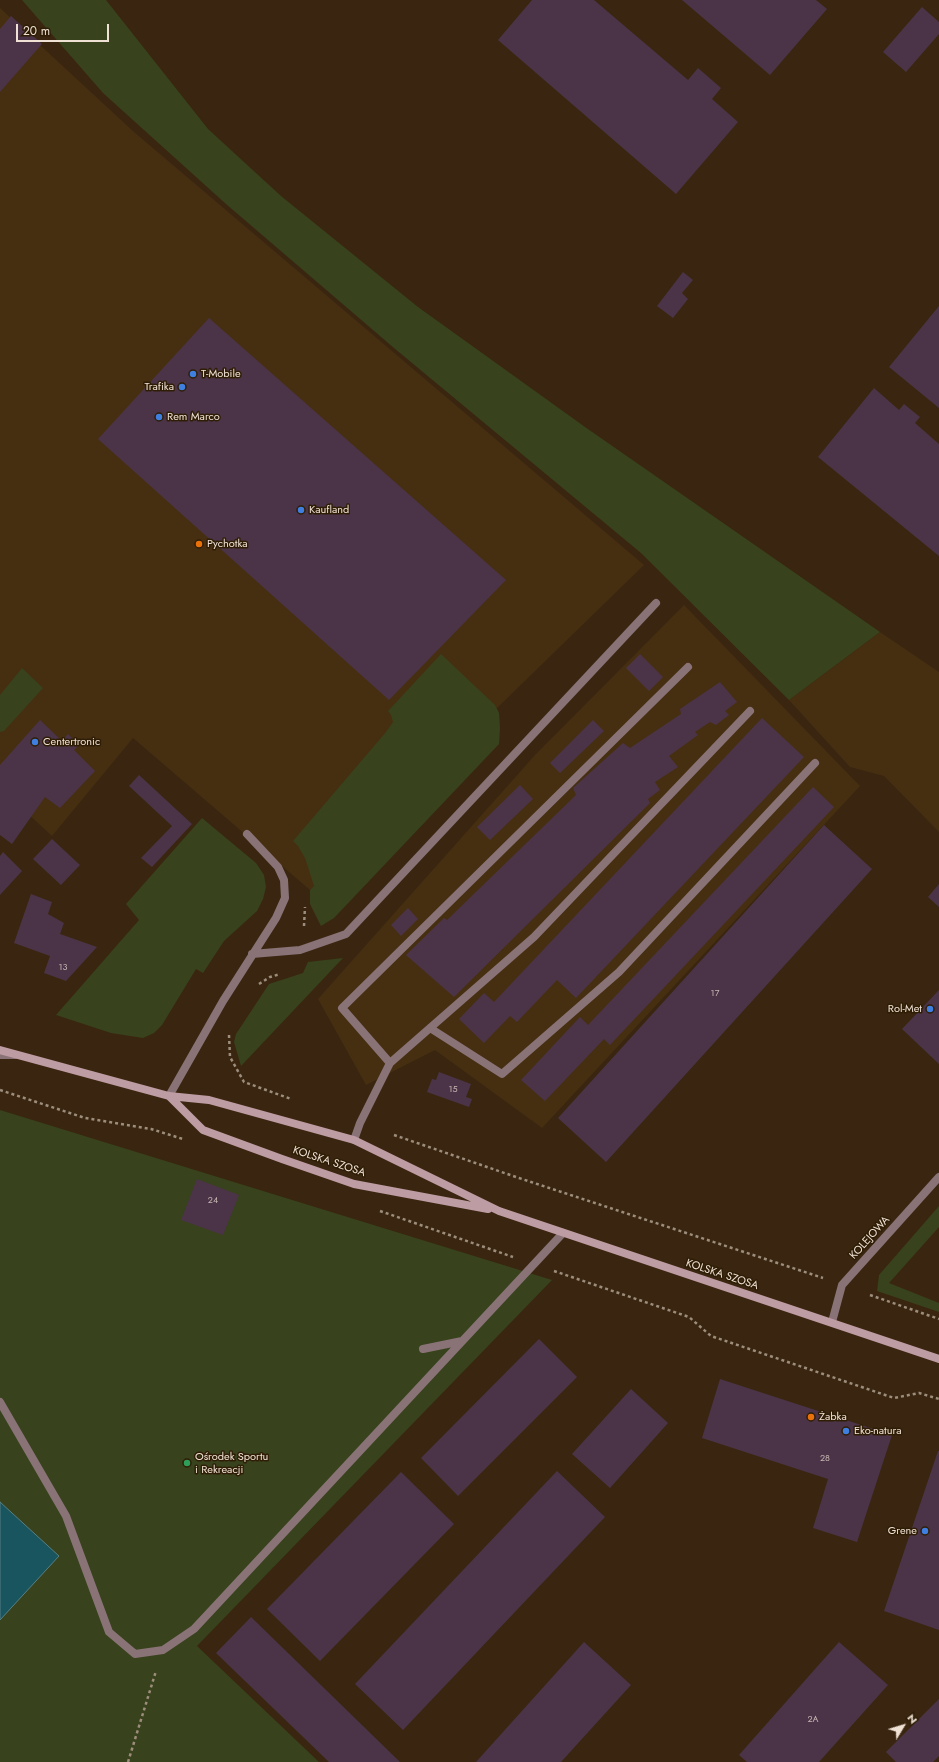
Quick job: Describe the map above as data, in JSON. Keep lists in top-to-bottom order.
{
  "streets": {
    "street": ["KOLSKA SZOSA", "KOLEJOWA"]
  },
  "crossings": [
    ["KOLSKA SZOSA", "KOLEJOWA"]
  ],
  "places": [
    "T-Mobile",
    "Trafika",
    "Rem Marco",
    "Kaufland",
    "Pychotka",
    "Centertronic",
    "Rol-Met",
    "Żabka",
    "Eko-natura",
    "Ośrodek Sportu i Rekreacji",
    "Grene"
  ],
  "house_numbers": [
    "13",
    "17",
    "15",
    "24",
    "28",
    "2A"
  ],
  "scale_bar": "20 m",
  "north": "top right"
}
